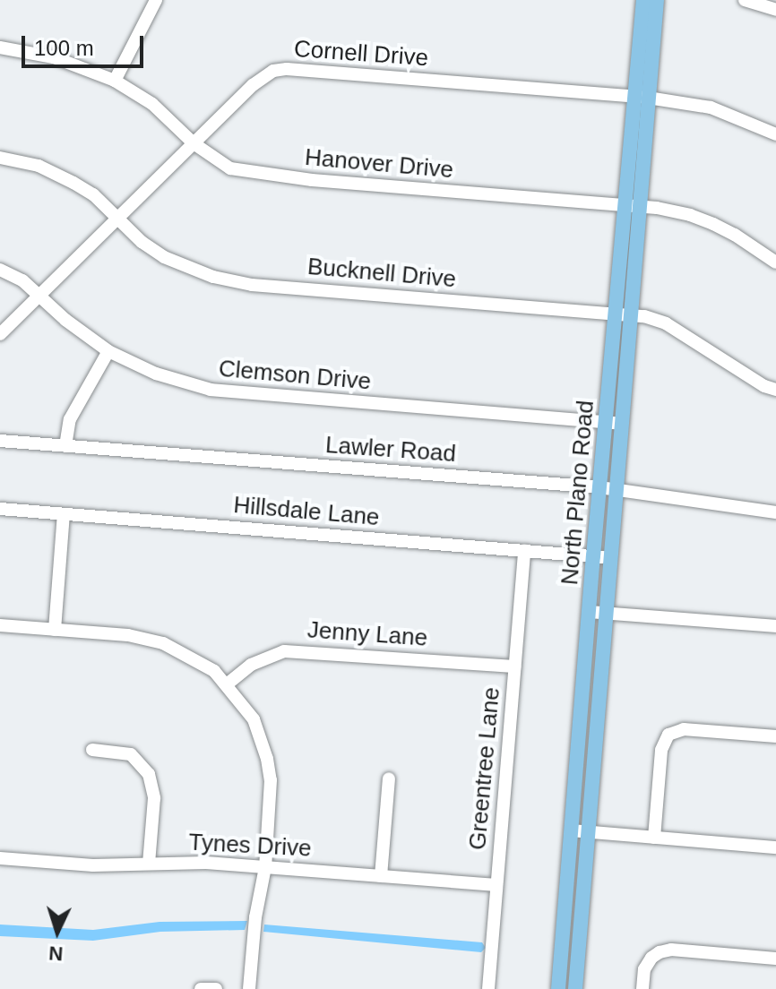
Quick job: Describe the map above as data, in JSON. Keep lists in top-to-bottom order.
{
  "streets": {
    "main road": ["North Plano Road"],
    "street": [
      "Cornell Drive",
      "Hanover Drive",
      "Bucknell Drive",
      "Clemson Drive",
      "Lawler Road",
      "Hillsdale Lane",
      "Jenny Lane",
      "Greentree Lane",
      "Tynes Drive"
    ]
  },
  "crossings": [
    ["Cornell Drive", "Hanover Drive"],
    ["Cornell Drive", "Bucknell Drive"],
    ["Cornell Drive", "Clemson Drive"],
    ["Cornell Drive", "North Plano Road"],
    ["Hanover Drive", "North Plano Road"],
    ["Bucknell Drive", "North Plano Road"],
    ["Clemson Drive", "North Plano Road"],
    ["Lawler Road", "North Plano Road"],
    ["North Plano Road", "Hillsdale Lane"],
    ["Hillsdale Lane", "Greentree Lane"],
    ["Jenny Lane", "Greentree Lane"],
    ["Greentree Lane", "Tynes Drive"]
  ],
  "scale_bar": "100 m",
  "north": "bottom"
}
